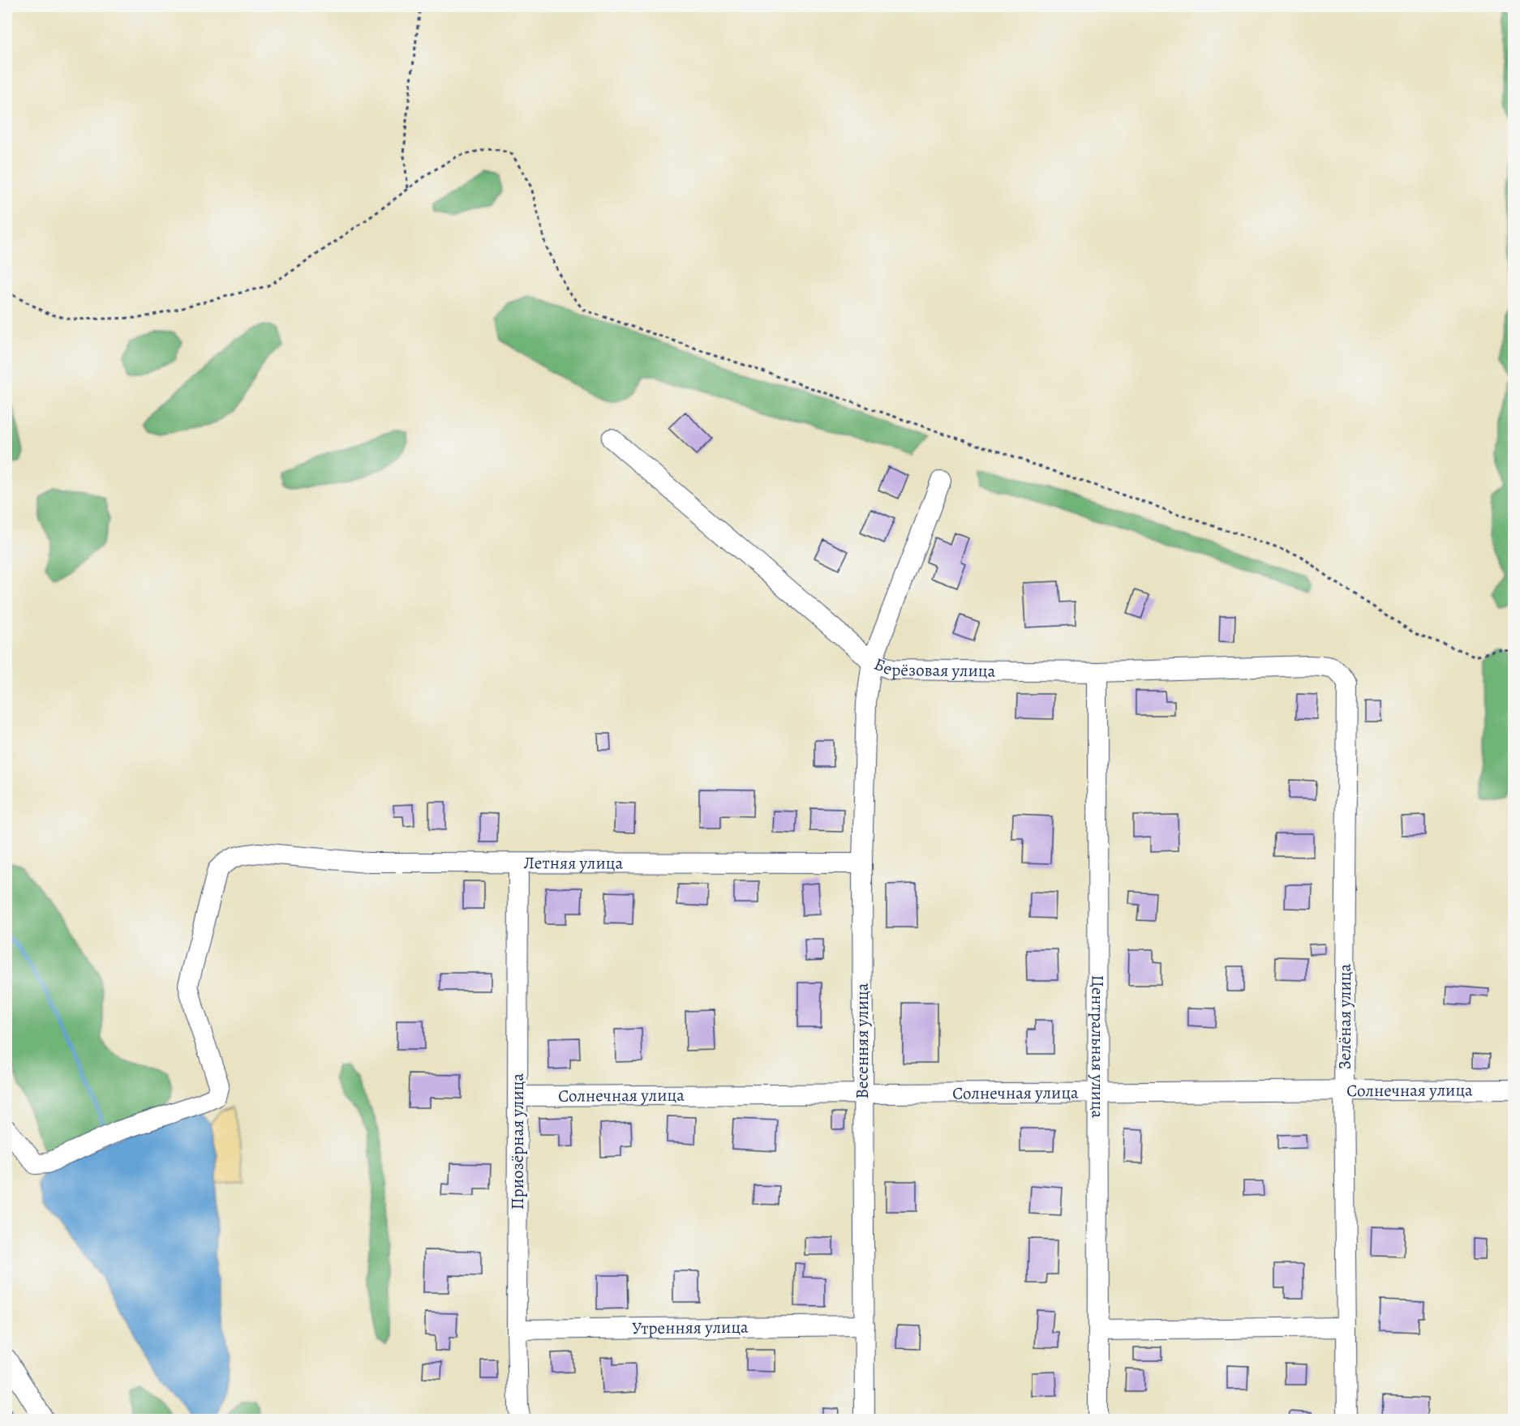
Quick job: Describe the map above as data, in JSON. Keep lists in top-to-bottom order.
{
  "streets": {
    "street": [
      "Берёзовая улица",
      "Летняя улица",
      "Зелёная улица",
      "Весенняя улица",
      "Центральная улица",
      "Солнечная улица",
      "Приозёрная улица",
      "Утренняя улица"
    ]
  },
  "crossings": [
    ["Берёзовая улица", "Зелёная улица"],
    ["Берёзовая улица", "Весенняя улица"],
    ["Берёзовая улица", "Центральная улица"],
    ["Летняя улица", "Весенняя улица"],
    ["Летняя улица", "Приозёрная улица"],
    ["Зелёная улица", "Солнечная улица"],
    ["Весенняя улица", "Солнечная улица"],
    ["Весенняя улица", "Утренняя улица"],
    ["Центральная улица", "Солнечная улица"],
    ["Солнечная улица", "Приозёрная улица"],
    ["Приозёрная улица", "Утренняя улица"]
  ]
}
